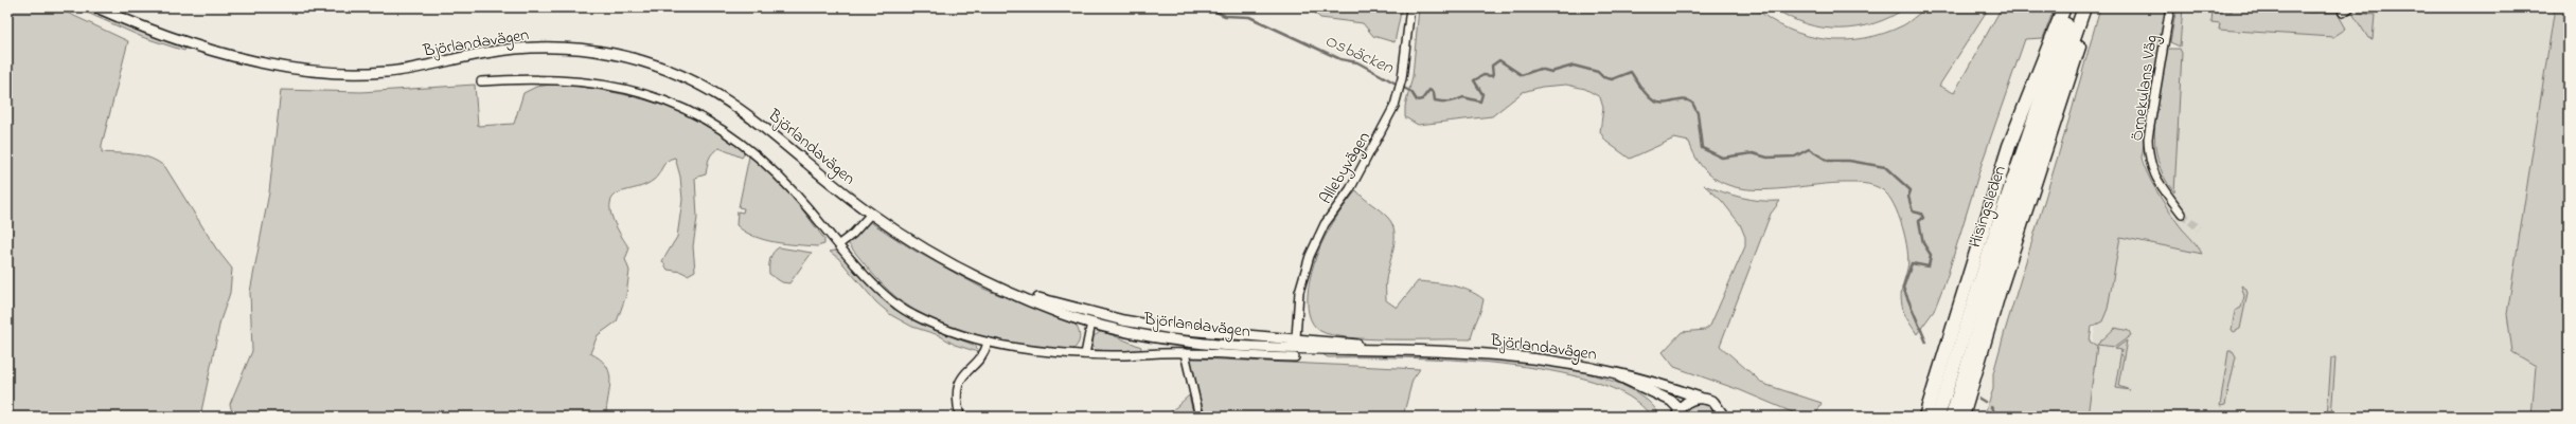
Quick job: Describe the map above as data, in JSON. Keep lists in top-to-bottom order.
{
  "streets": {
    "highway": ["Hisingsleden"],
    "street": ["Björlandavägen", "Örnekulans Väg", "Allebyvägen"]
  },
  "crossings": [
    ["Björlandavägen", "Allebyvägen"]
  ],
  "water": ["Osbäcken"]
}
